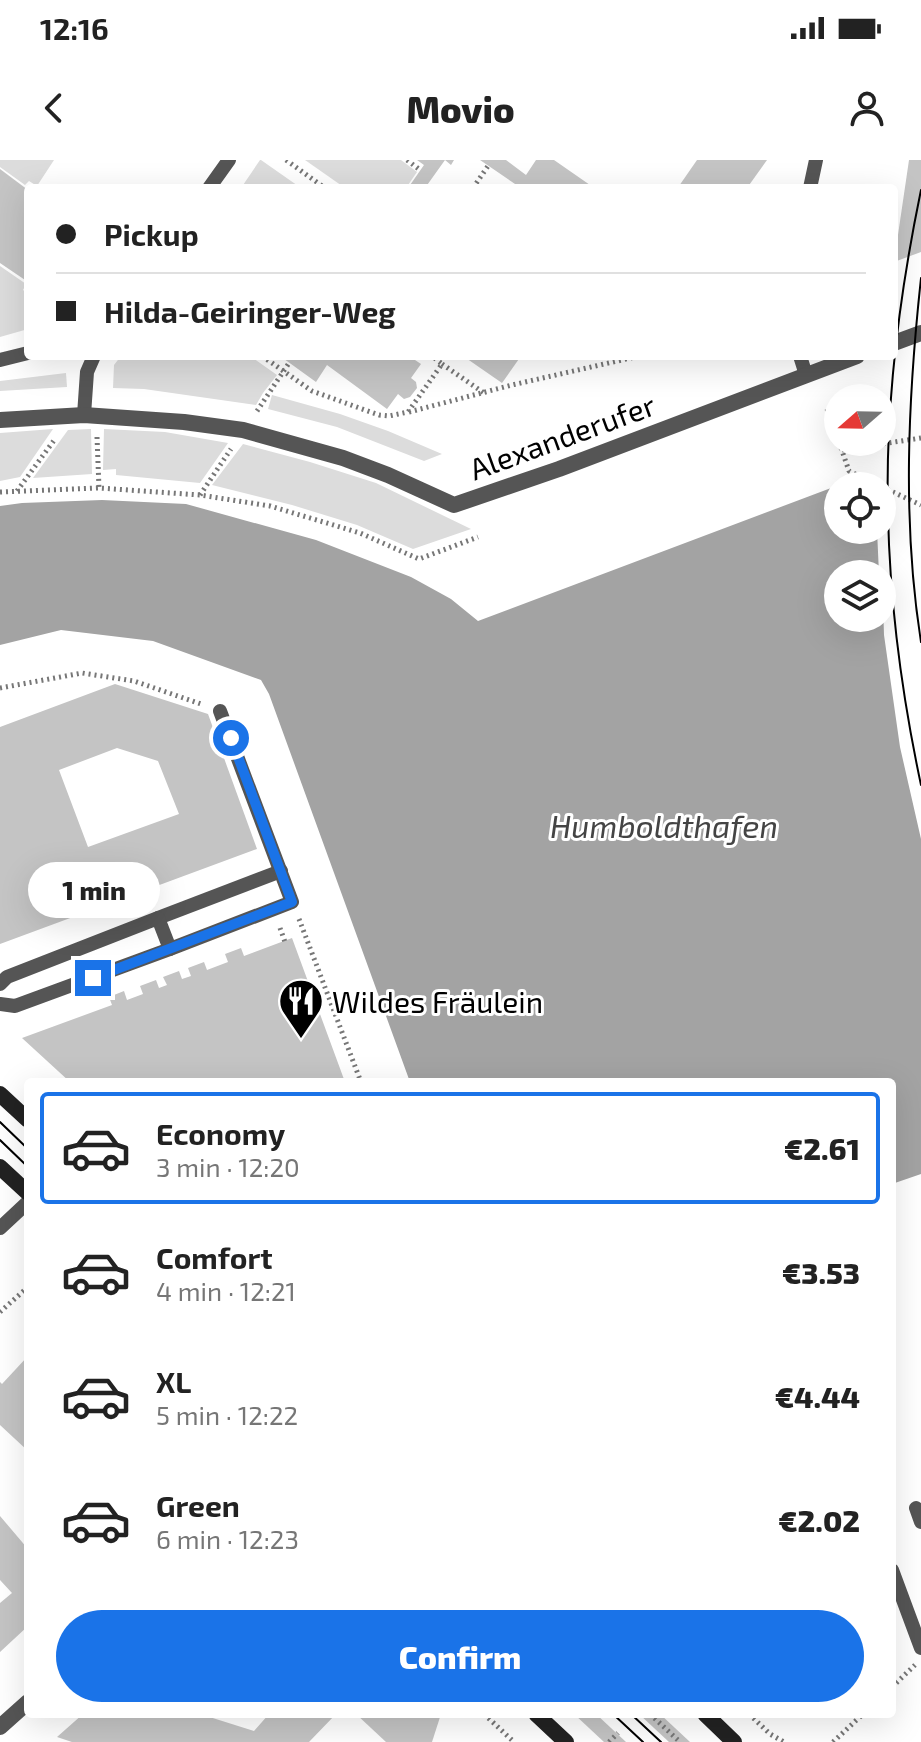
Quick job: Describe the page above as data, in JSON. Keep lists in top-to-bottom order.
{
  "streets": {
    "street": ["Alexanderufer"]
  },
  "water": ["Humboldthafen"],
  "places": {
    "restaurant": ["Wildes Fräulein"]
  },
  "north": "left",
  "page": {
    "status": "12:16",
    "header": "Movio",
    "banner": ["Pickup", "Hilda-Geiringer-Weg"],
    "bubble": "1 min",
    "list": [
      {
        "name": "Economy",
        "note": "3 min · 12:20",
        "value": "€2.61"
      },
      {
        "name": "Comfort",
        "note": "4 min · 12:21",
        "value": "€3.53"
      },
      {
        "name": "XL",
        "note": "5 min · 12:22",
        "value": "€4.44"
      },
      {
        "name": "Green",
        "note": "6 min · 12:23",
        "value": "€2.02"
      }
    ],
    "buttons": "Confirm"
  }
}
